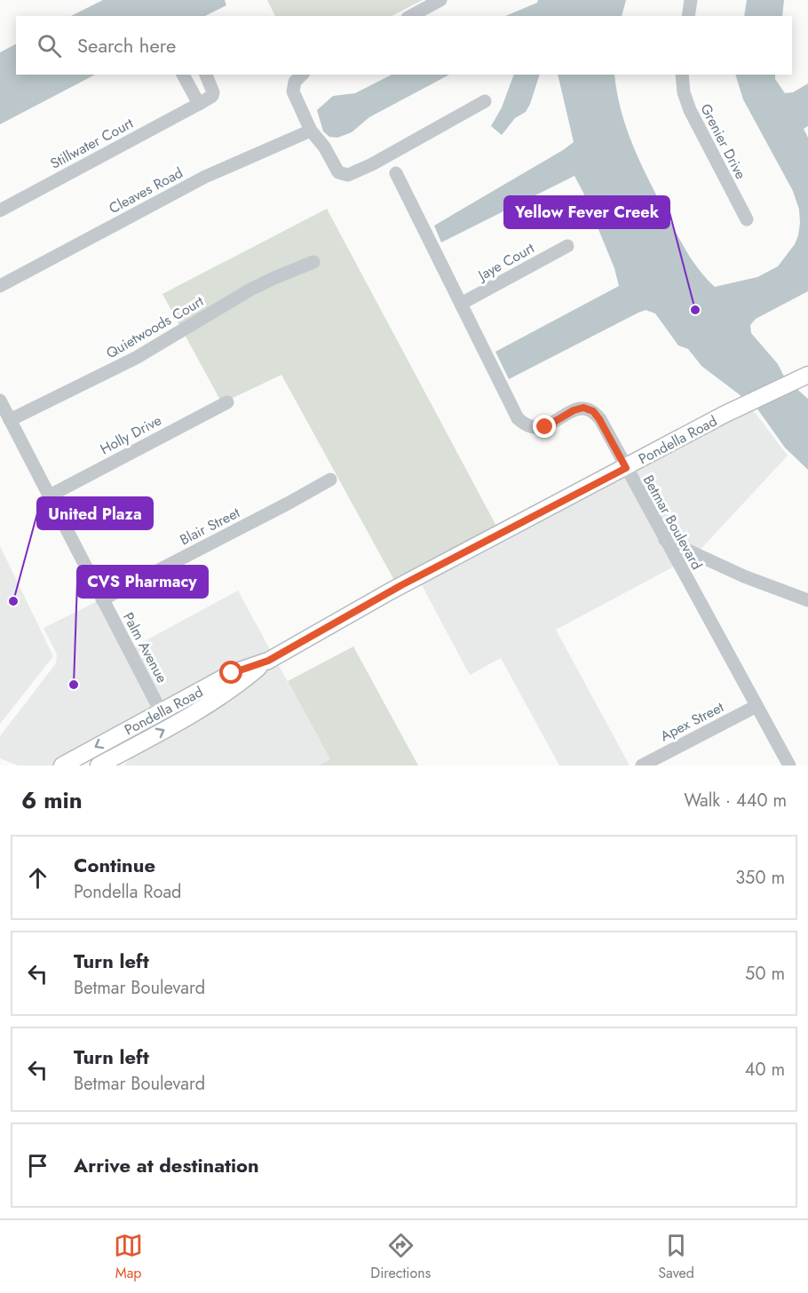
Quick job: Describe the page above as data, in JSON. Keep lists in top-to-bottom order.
{
  "streets": {
    "main road": ["Pondella Road"],
    "street": [
      "Grenier Drive",
      "Stillwater Court",
      "Cleaves Road",
      "Jaye Court",
      "Quietwoods Court",
      "Holly Drive",
      "Betmar Boulevard",
      "Blair Street",
      "Palm Avenue",
      "Apex Street"
    ]
  },
  "crossings": [
    ["Jaye Court", "Betmar Boulevard"],
    ["Quietwoods Court", "Palm Avenue"],
    ["Holly Drive", "Palm Avenue"],
    ["Pondella Road", "Betmar Boulevard"],
    ["Pondella Road", "Palm Avenue"],
    ["Betmar Boulevard", "Apex Street"],
    ["Blair Street", "Palm Avenue"]
  ],
  "places": ["Yellow Fever Creek", "United Plaza", "CVS Pharmacy"],
  "page": {
    "search": "Search here",
    "heading": ["6 min", "Walk · 440 m"],
    "list": [
      ["Continue", "Pondella Road", "350 m"],
      ["Turn left", "Betmar Boulevard", "50 m"],
      ["Turn left", "Betmar Boulevard", "40 m"],
      "Arrive at destination"
    ],
    "nav": ["Map", "Directions", "Saved"]
  }
}
